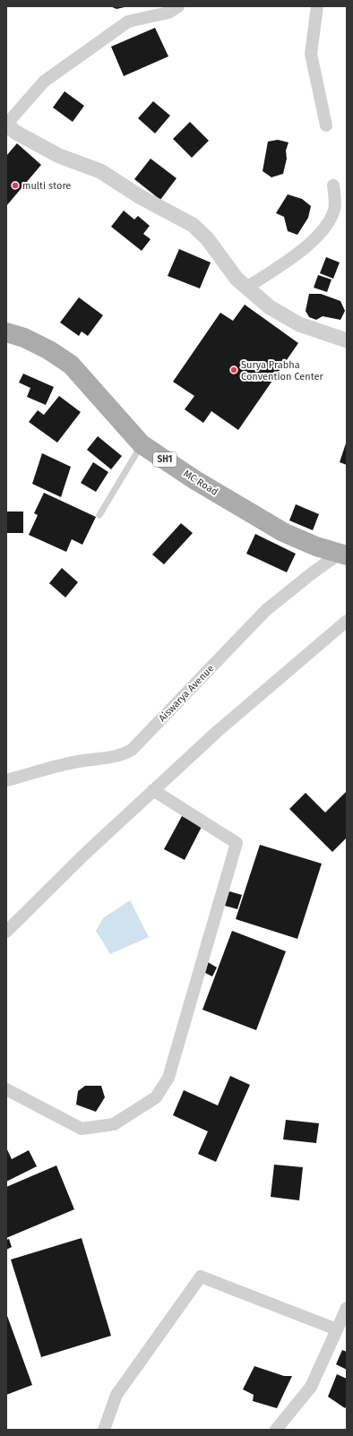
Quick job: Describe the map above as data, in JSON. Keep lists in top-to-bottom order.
{
  "streets": {
    "main road": ["SH1", "MC Road"],
    "street": ["Aiswarya Avenue"]
  },
  "crossings": [
    ["MC Road", "Aiswarya Avenue"]
  ],
  "places": ["multi store", "Surya Prabha Convention Center"]
}
